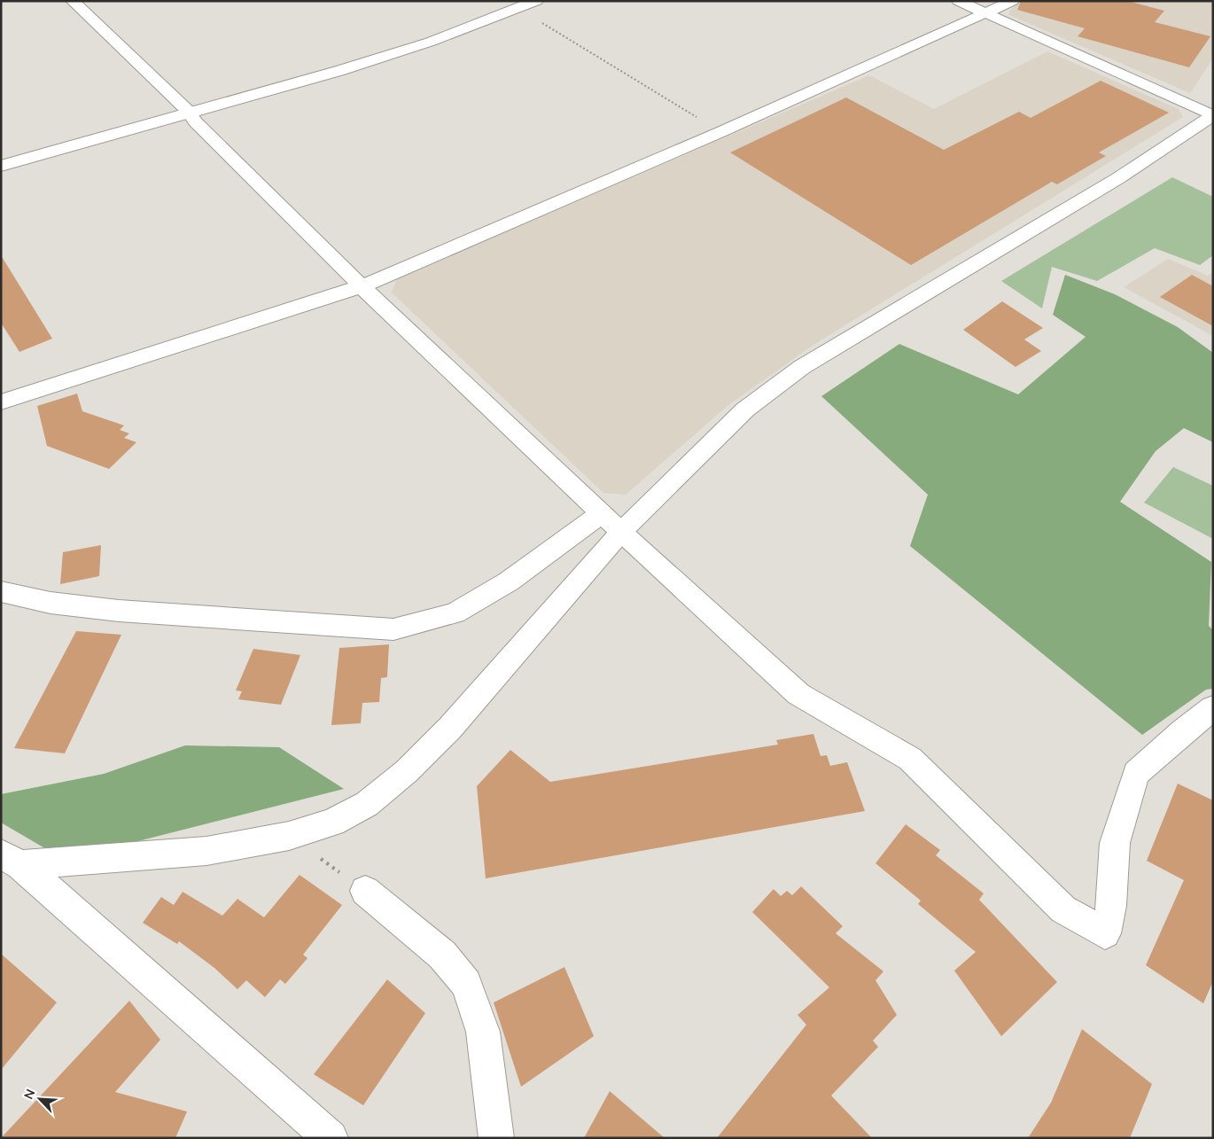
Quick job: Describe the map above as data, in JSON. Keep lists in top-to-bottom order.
{
  "north": "top left"
}
